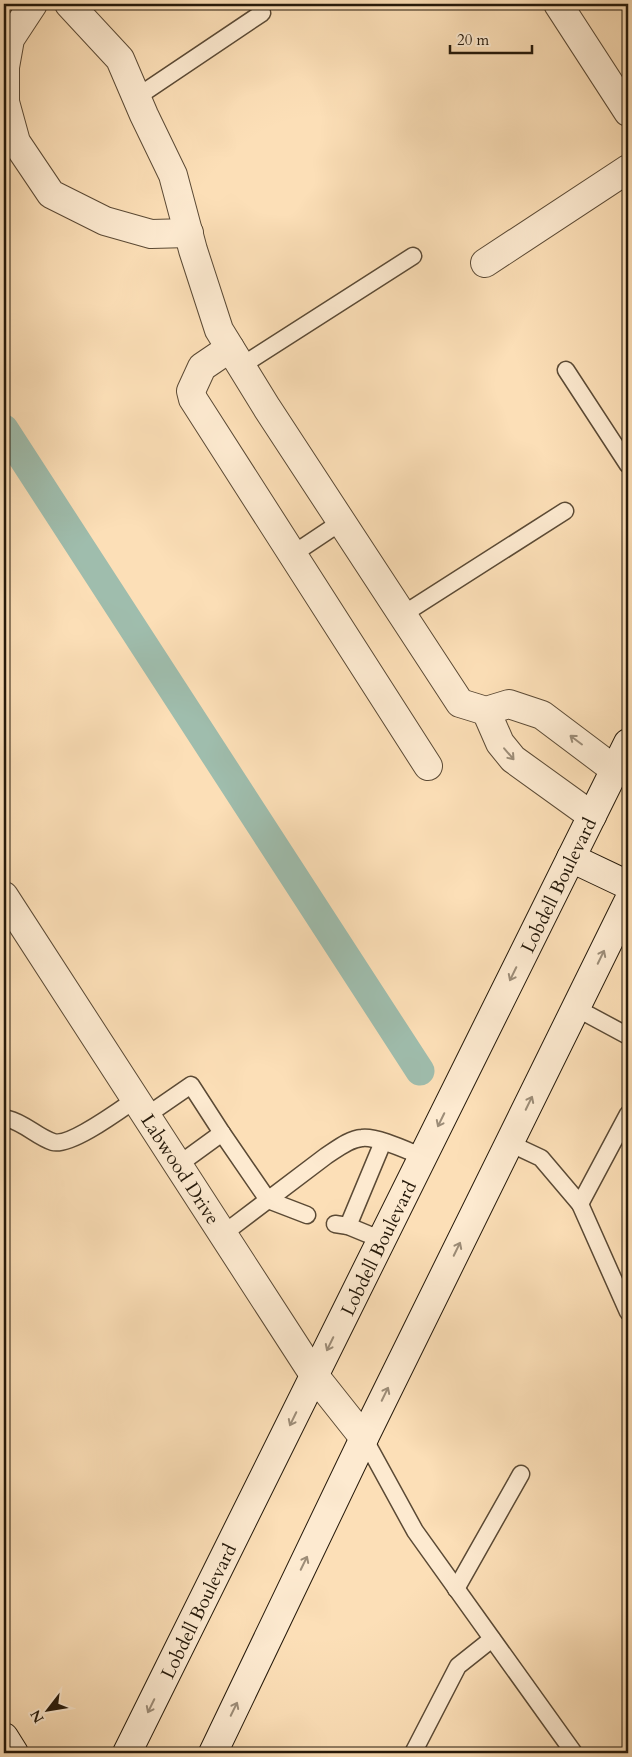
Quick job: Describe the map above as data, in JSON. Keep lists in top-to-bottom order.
{
  "streets": {
    "street": ["Lobdell Boulevard", "Labwood Drive"]
  },
  "crossings": [
    ["Lobdell Boulevard", "Labwood Drive"]
  ],
  "scale_bar": "20 m",
  "north": "bottom left"
}
